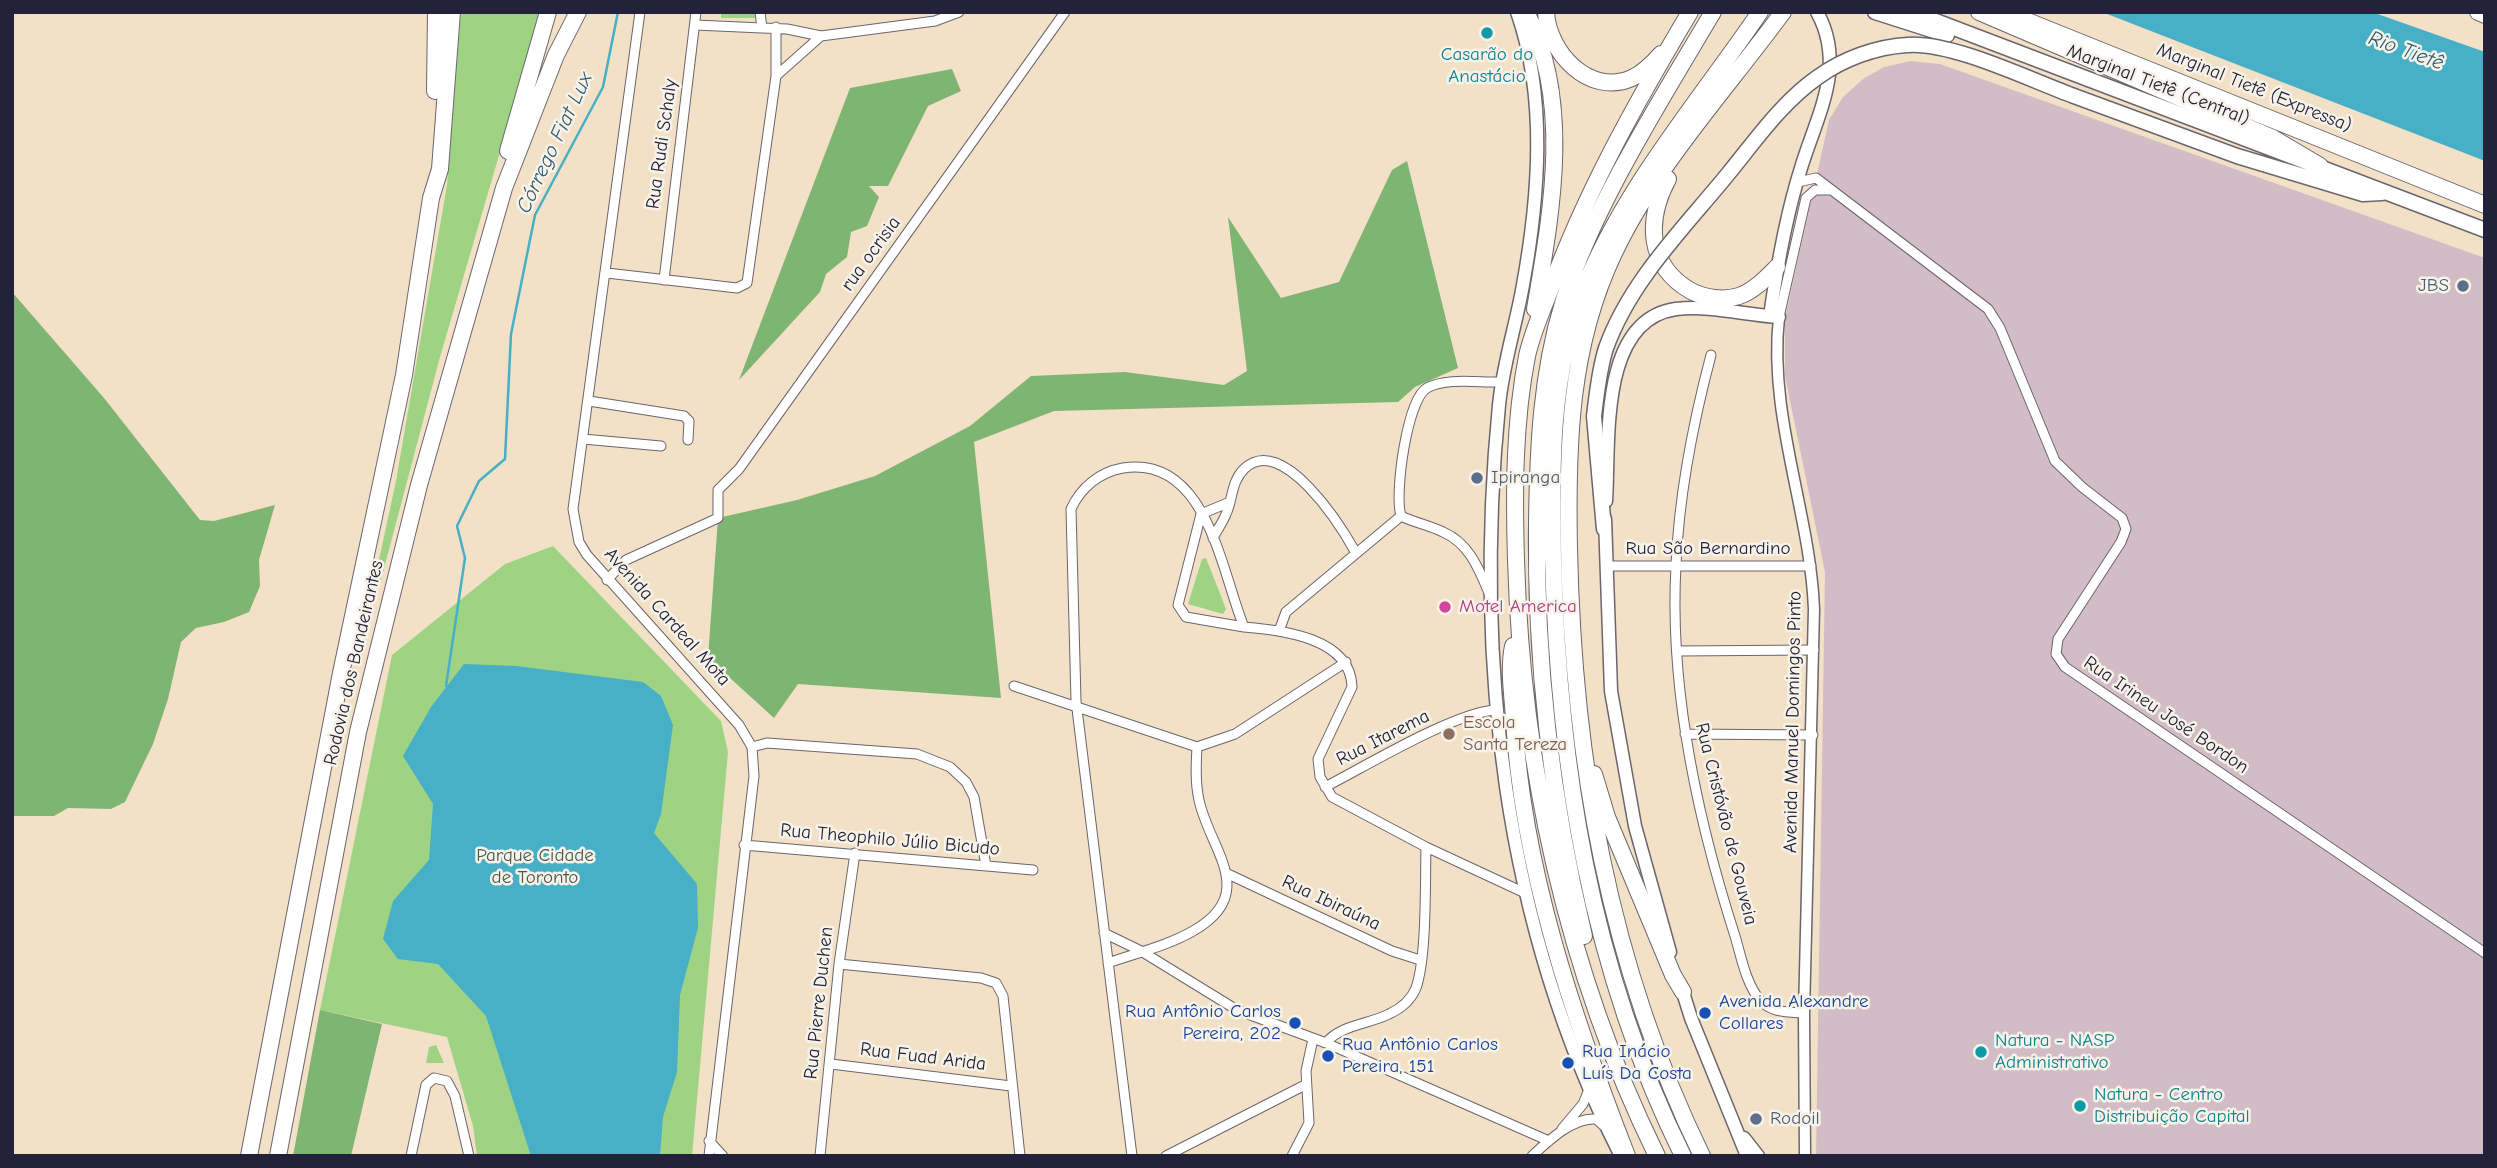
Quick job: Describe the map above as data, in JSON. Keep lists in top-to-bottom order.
{
  "streets": {
    "highway": ["Marginal Tietê (Central)", "Marginal Tietê (Expressa)", "Rodovia dos Bandeirantes"],
    "street": [
      "Rua Rudi Schaly",
      "rua ocrisia",
      "Rua São Bernardino",
      "Avenida Cardeal Mota",
      "Rua Irineu José Bordon",
      "Avenida Manuel Domingos Pinto",
      "Rua Itarema",
      "Rua Cristóvão de Gouveia",
      "Rua Theophilo Júlio Bicudo",
      "Rua Ibiraúna",
      "Rua Pierre Duchen",
      "Rua Fuad Arida"
    ]
  },
  "crossings": [
    ["rua ocrisia", "Avenida Cardeal Mota"],
    ["Rua São Bernardino", "Avenida Manuel Domingos Pinto"],
    ["Rua São Bernardino", "Rua Cristóvão de Gouveia"],
    ["Rua Irineu José Bordon", "Avenida Manuel Domingos Pinto"],
    ["Avenida Manuel Domingos Pinto", "Rua Cristóvão de Gouveia"],
    ["Rua Theophilo Júlio Bicudo", "Rua Pierre Duchen"],
    ["Rua Pierre Duchen", "Rua Fuad Arida"]
  ],
  "water": ["Rio Tietê", "Córrego Fiat Lux"],
  "parks": ["Parque Cidade de Toronto"],
  "places": [
    "Casarão do Anastácio",
    "JBS",
    "Ipiranga",
    "Motel America",
    "Escola Santa Tereza",
    "Avenida Alexandre Collares",
    "Rua Antônio Carlos Pereira, 202",
    "Natura - NASP Administrativo",
    "Rua Antônio Carlos Pereira, 151",
    "Rua Inácio Luís Da Costa",
    "Natura - Centro Distribuição Capital",
    "Rodoil"
  ]
}
